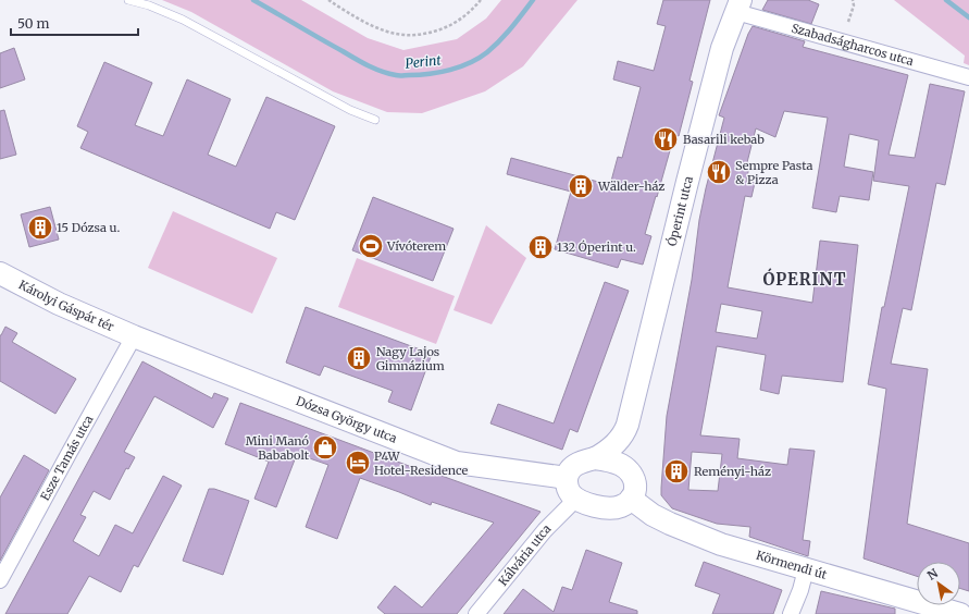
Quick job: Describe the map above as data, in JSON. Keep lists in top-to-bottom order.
{
  "streets": {
    "street": [
      "Szabadságharcos utca",
      "Óperint utca",
      "Károlyi Gáspár tér",
      "Dózsa György utca",
      "Esze Tamás utca",
      "Kálvária utca",
      "Körmendi út"
    ]
  },
  "crossings": [
    ["Szabadságharcos utca", "Óperint utca"],
    ["Óperint utca", "Dózsa György utca"],
    ["Óperint utca", "Kálvária utca"],
    ["Óperint utca", "Körmendi út"],
    ["Károlyi Gáspár tér", "Dózsa György utca"],
    ["Károlyi Gáspár tér", "Esze Tamás utca"],
    ["Dózsa György utca", "Esze Tamás utca"],
    ["Dózsa György utca", "Kálvária utca"],
    ["Dózsa György utca", "Körmendi út"],
    ["Kálvária utca", "Körmendi út"]
  ],
  "districts": ["ÓPERINT"],
  "water": ["Perint"],
  "places": {
    "restaurant": ["Basarili kebab", "Sempre Pasta & Pizza"],
    "building": [
      "Wälder-ház",
      "15 Dózsa u.",
      "132 Óperint u.",
      "Nagy Lajos Gimnázium",
      "Reményi-ház"
    ],
    "sports": ["Vívóterem"],
    "shop": ["Mini Manó Bababolt"],
    "hotel": ["P4W Hotel-Residence"]
  },
  "scale_bar": "50 m",
  "north": "top left"
}
